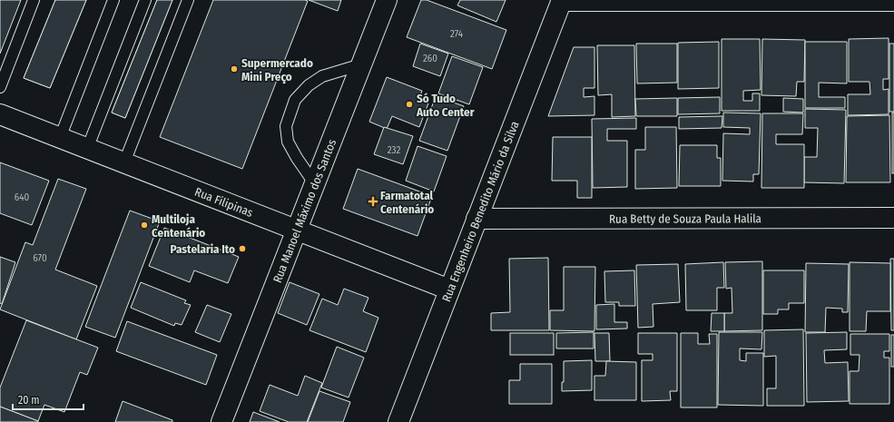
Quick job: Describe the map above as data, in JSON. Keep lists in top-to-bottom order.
{
  "streets": {
    "street": [
      "Rua Filipinas",
      "Rua Engenheiro Benedito Mário da Silva",
      "Rua Manoel Máximo dos Santos",
      "Rua Betty de Souza Paula Halila"
    ]
  },
  "crossings": [
    ["Rua Filipinas", "Rua Engenheiro Benedito Mário da Silva"],
    ["Rua Filipinas", "Rua Manoel Máximo dos Santos"],
    ["Rua Engenheiro Benedito Mário da Silva", "Rua Betty de Souza Paula Halila"]
  ],
  "places": {
    "other": [
      "Supermercado Mini Preço",
      "Só Tudo Auto Center",
      "Multiloja Centenário",
      "Pastelaria Ito"
    ],
    "health": ["Farmatotal Centenário"]
  },
  "house_numbers": [
    "274",
    "260",
    "232",
    "640",
    "670"
  ],
  "scale_bar": "20 m"
}
